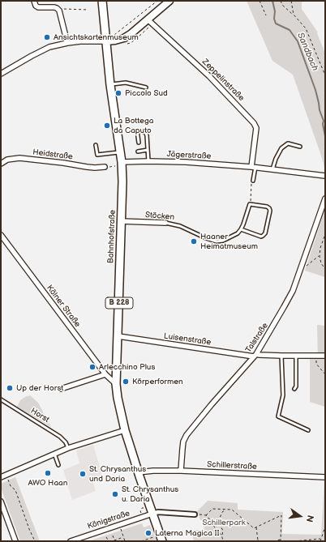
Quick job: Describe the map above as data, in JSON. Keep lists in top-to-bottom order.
{
  "streets": {
    "main road": ["Bahnhofstraße", "B 228"],
    "street": [
      "Zeppelinstraße",
      "Heidstraße",
      "Jägerstraße",
      "Stöcken",
      "Kölner Straße",
      "Talstraße",
      "Luisenstraße",
      "Schillerstraße",
      "Königstraße"
    ],
    "lane": ["Horst"]
  },
  "crossings": [
    ["Zeppelinstraße", "Jägerstraße"],
    ["Jägerstraße", "Bahnhofstraße"],
    ["Stöcken", "Bahnhofstraße"],
    ["Bahnhofstraße", "B 228"],
    ["Bahnhofstraße", "Kölner Straße"],
    ["Bahnhofstraße", "Luisenstraße"],
    ["Bahnhofstraße", "Schillerstraße"],
    ["B 228", "Schillerstraße"],
    ["B 228", "Königstraße"],
    ["Talstraße", "Luisenstraße"],
    ["Talstraße", "Schillerstraße"]
  ],
  "water": ["Sandbach"],
  "parks": ["Schillerpark"],
  "places": [
    "Ansichtskartenmuseum",
    "Piccolo Sud",
    "La Bottega da Caputo",
    "Haaner Heimatmuseum",
    "Arlecchino Plus",
    "Körperformen",
    "Up der Horst",
    "AWO Haan",
    "St. Chrysanthus und Daria",
    "St. Chrysanthus u. Daria",
    "Laterna Magica II"
  ],
  "north": "right"
}
